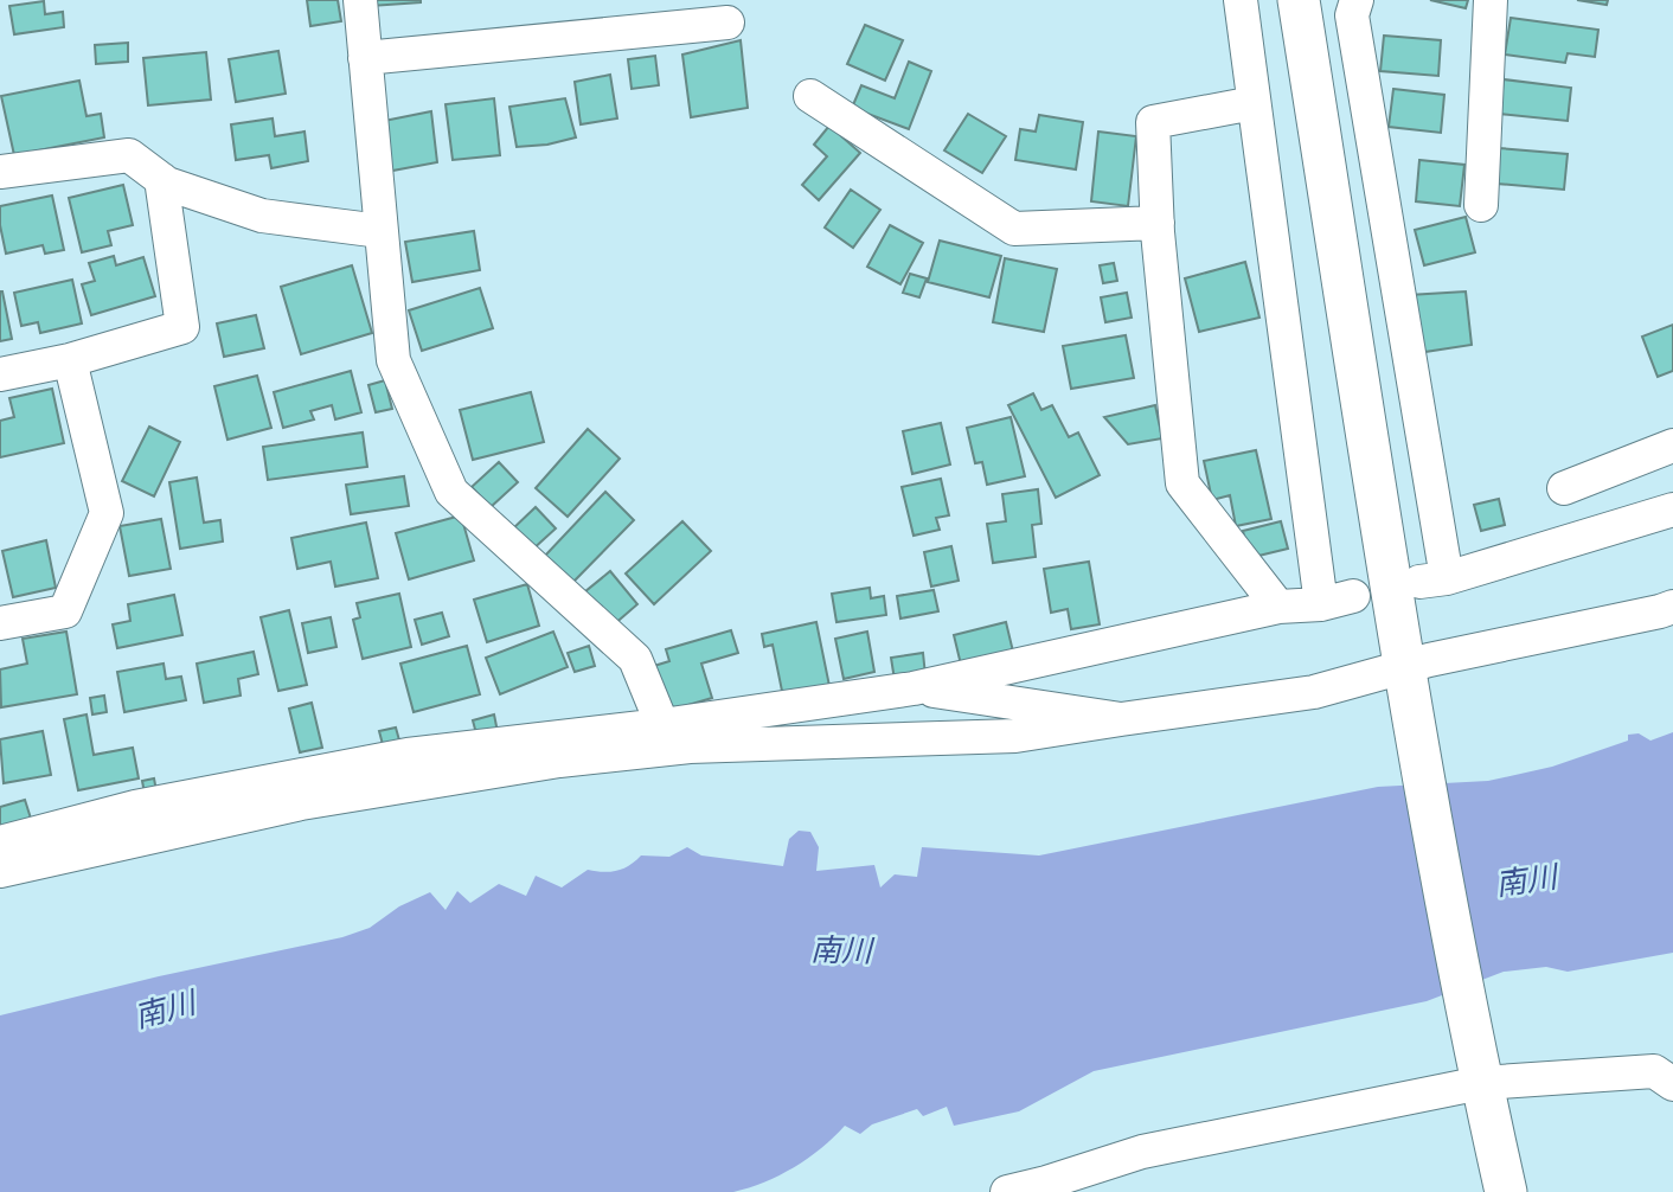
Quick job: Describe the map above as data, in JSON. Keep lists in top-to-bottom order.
{
  "water": ["南川"]
}
